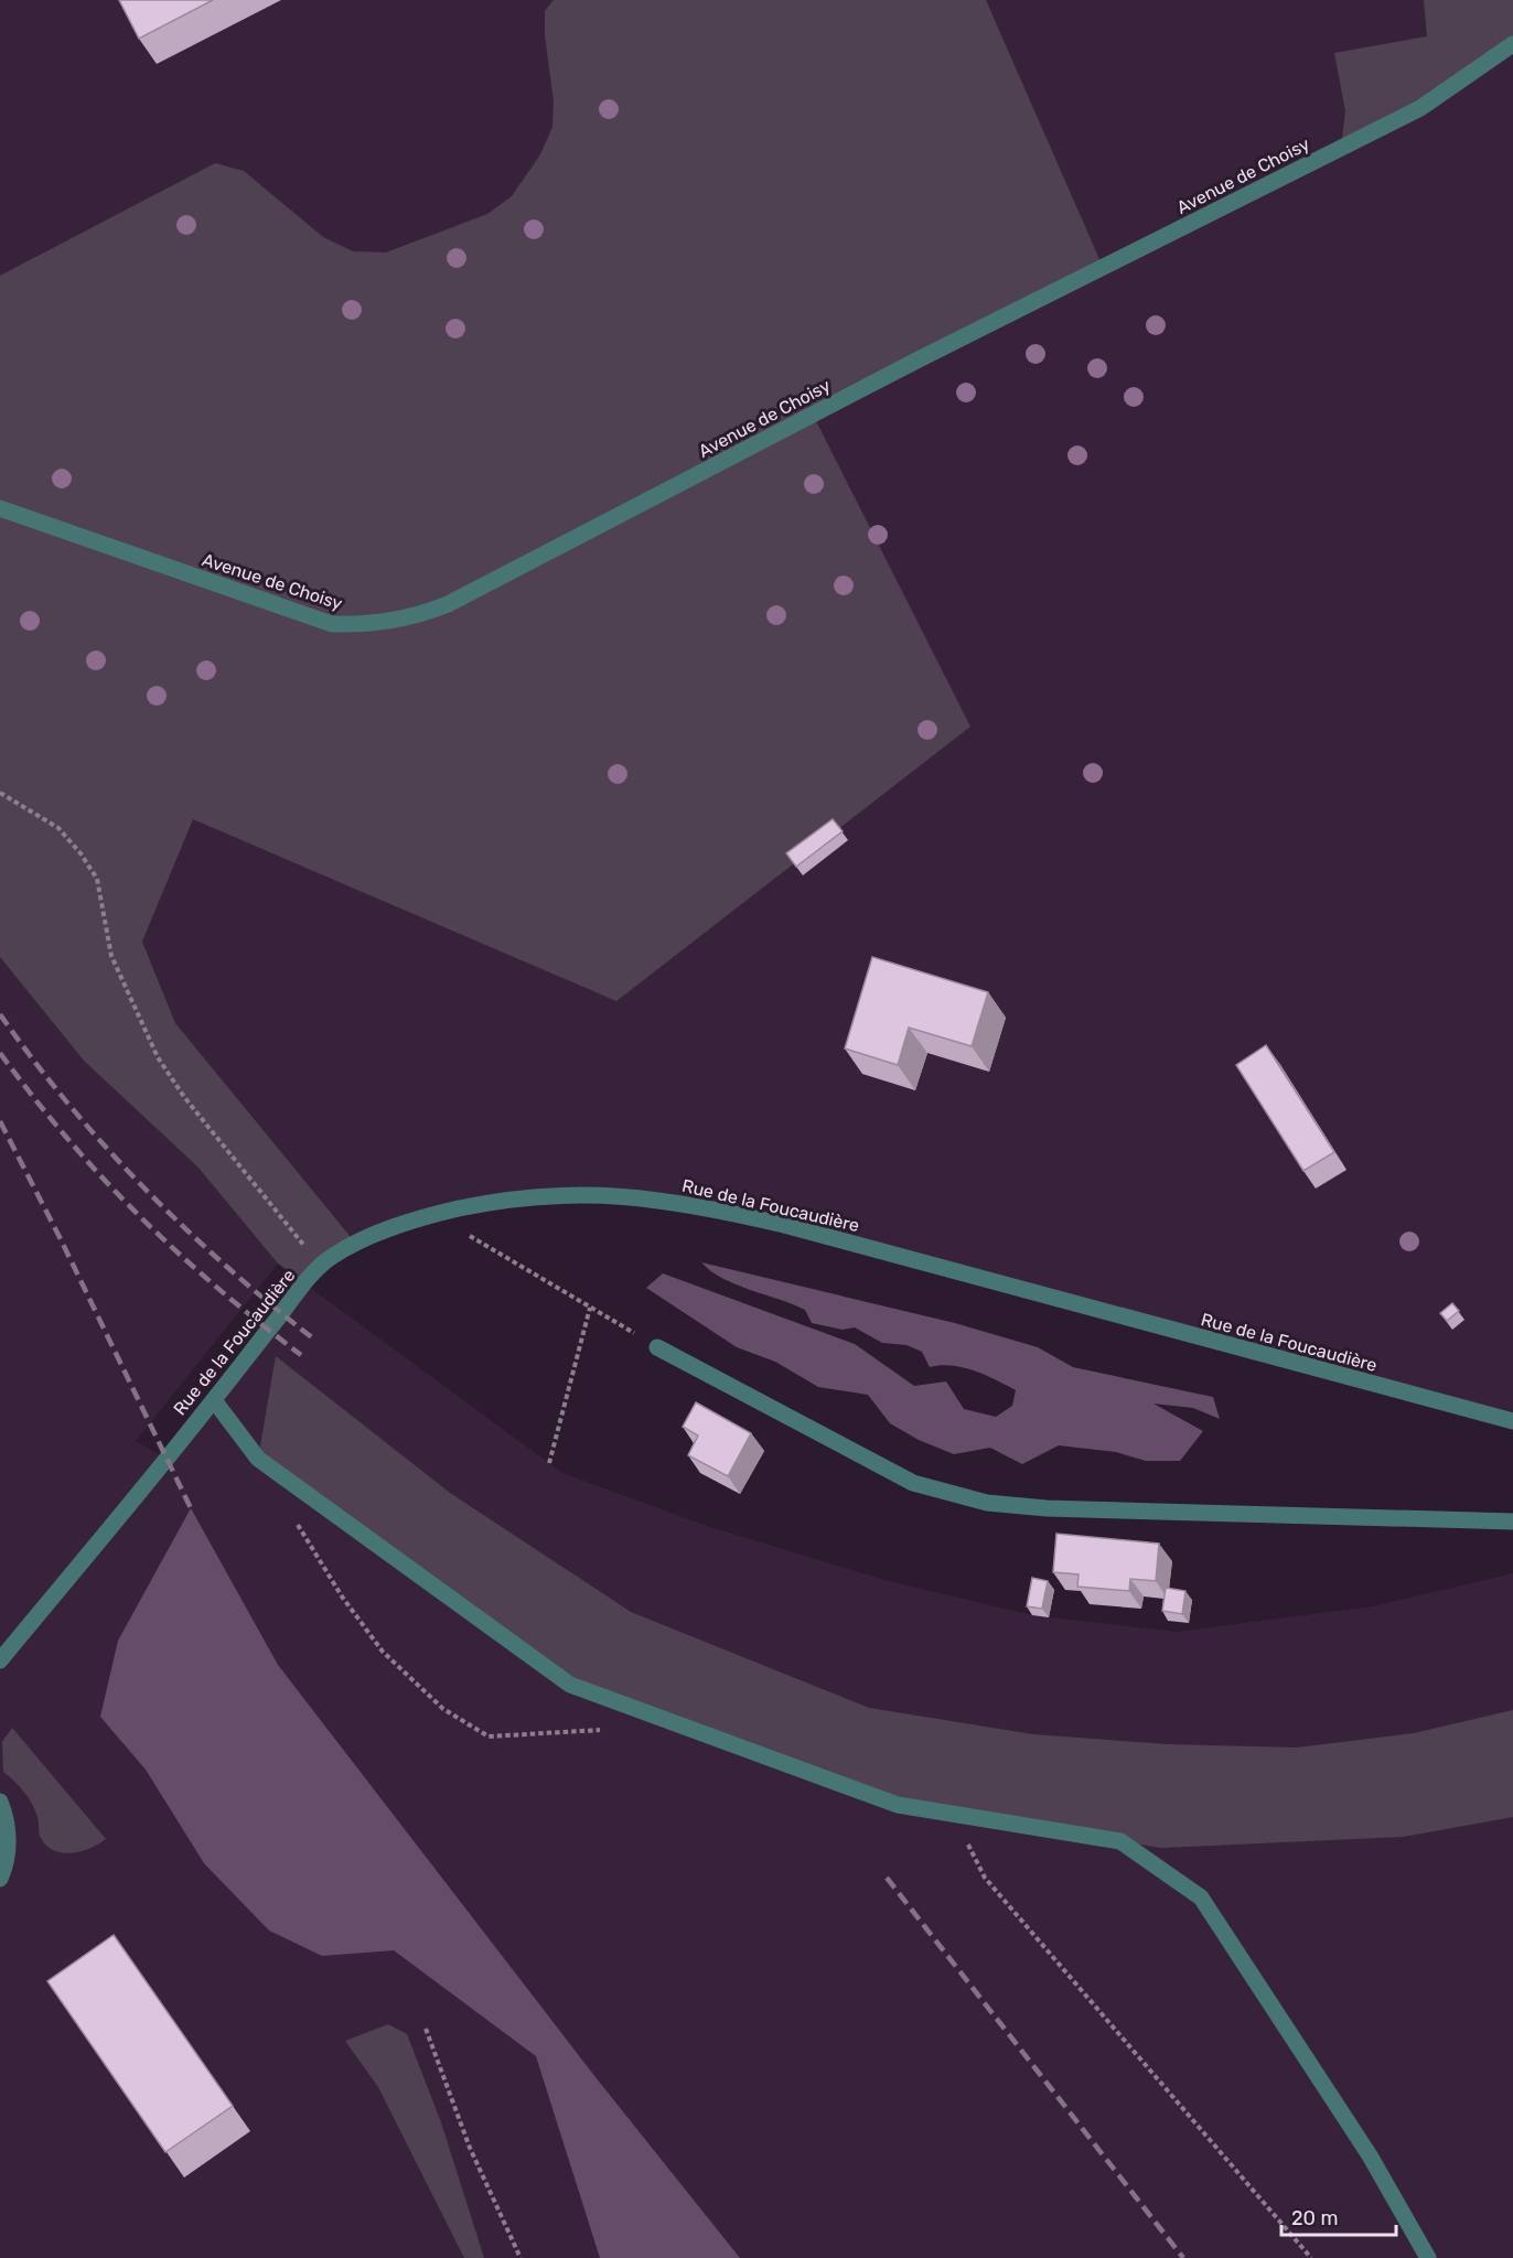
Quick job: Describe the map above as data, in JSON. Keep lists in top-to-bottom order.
{
  "streets": {
    "street": ["Avenue de Choisy", "Rue de la Foucaudière"]
  },
  "scale_bar": "20 m"
}
